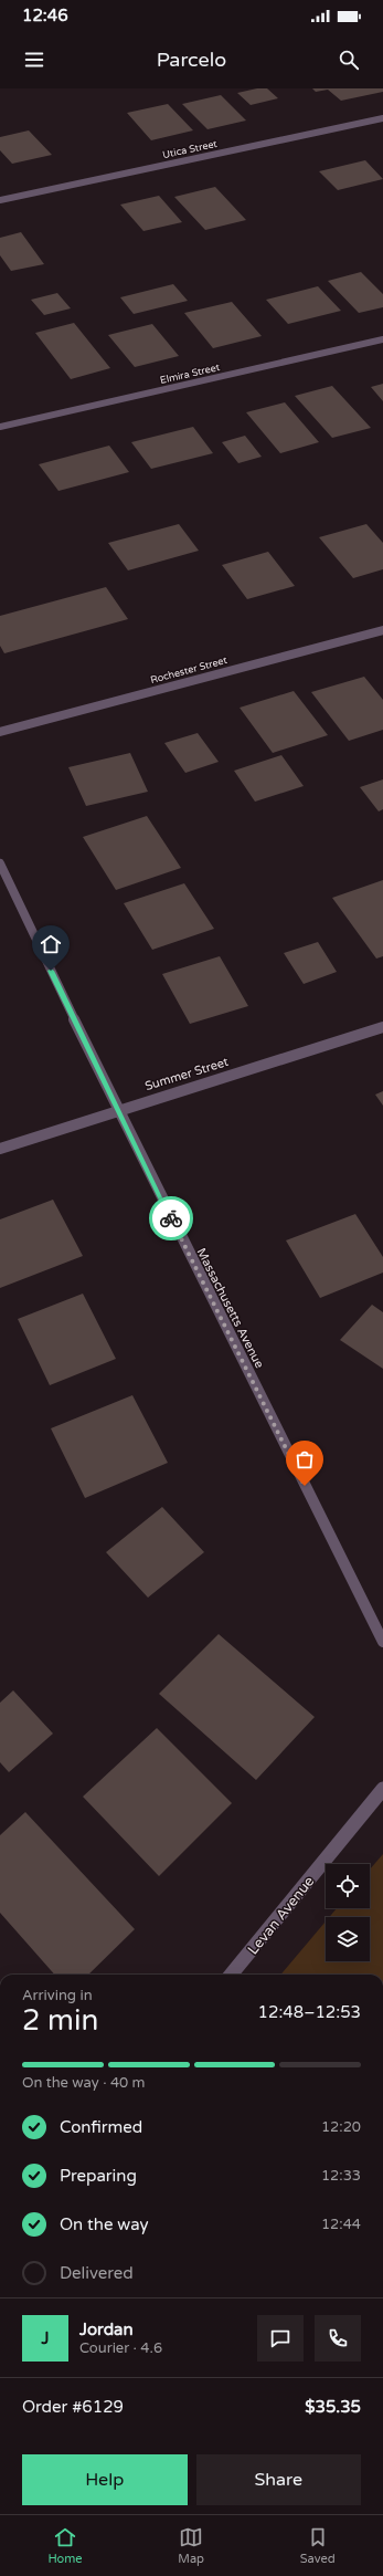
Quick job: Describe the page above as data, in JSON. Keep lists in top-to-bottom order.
{
  "streets": {
    "street": [
      "Utica Street",
      "Elmira Street",
      "Rochester Street",
      "Summer Street",
      "Massachusetts Avenue",
      "Levan Avenue"
    ]
  },
  "crossings": [
    ["Summer Street", "Massachusetts Avenue"]
  ],
  "page": {
    "status": "12:46",
    "header": "Parcelo",
    "heading": ["2 min", "Arriving in", "12:48–12:53"],
    "panel": [
      "Jordan",
      "Courier · 4.6",
      "Order #6129",
      "$35.35"
    ],
    "bar": "On the way · 40 m",
    "list": [
      ["Confirmed", "12:20"],
      ["Preparing", "12:33"],
      ["On the way", "12:44"],
      "Delivered"
    ],
    "round": "J",
    "buttons": ["Help", "Share"],
    "tabs": ["Home", "Map", "Saved"]
  }
}
